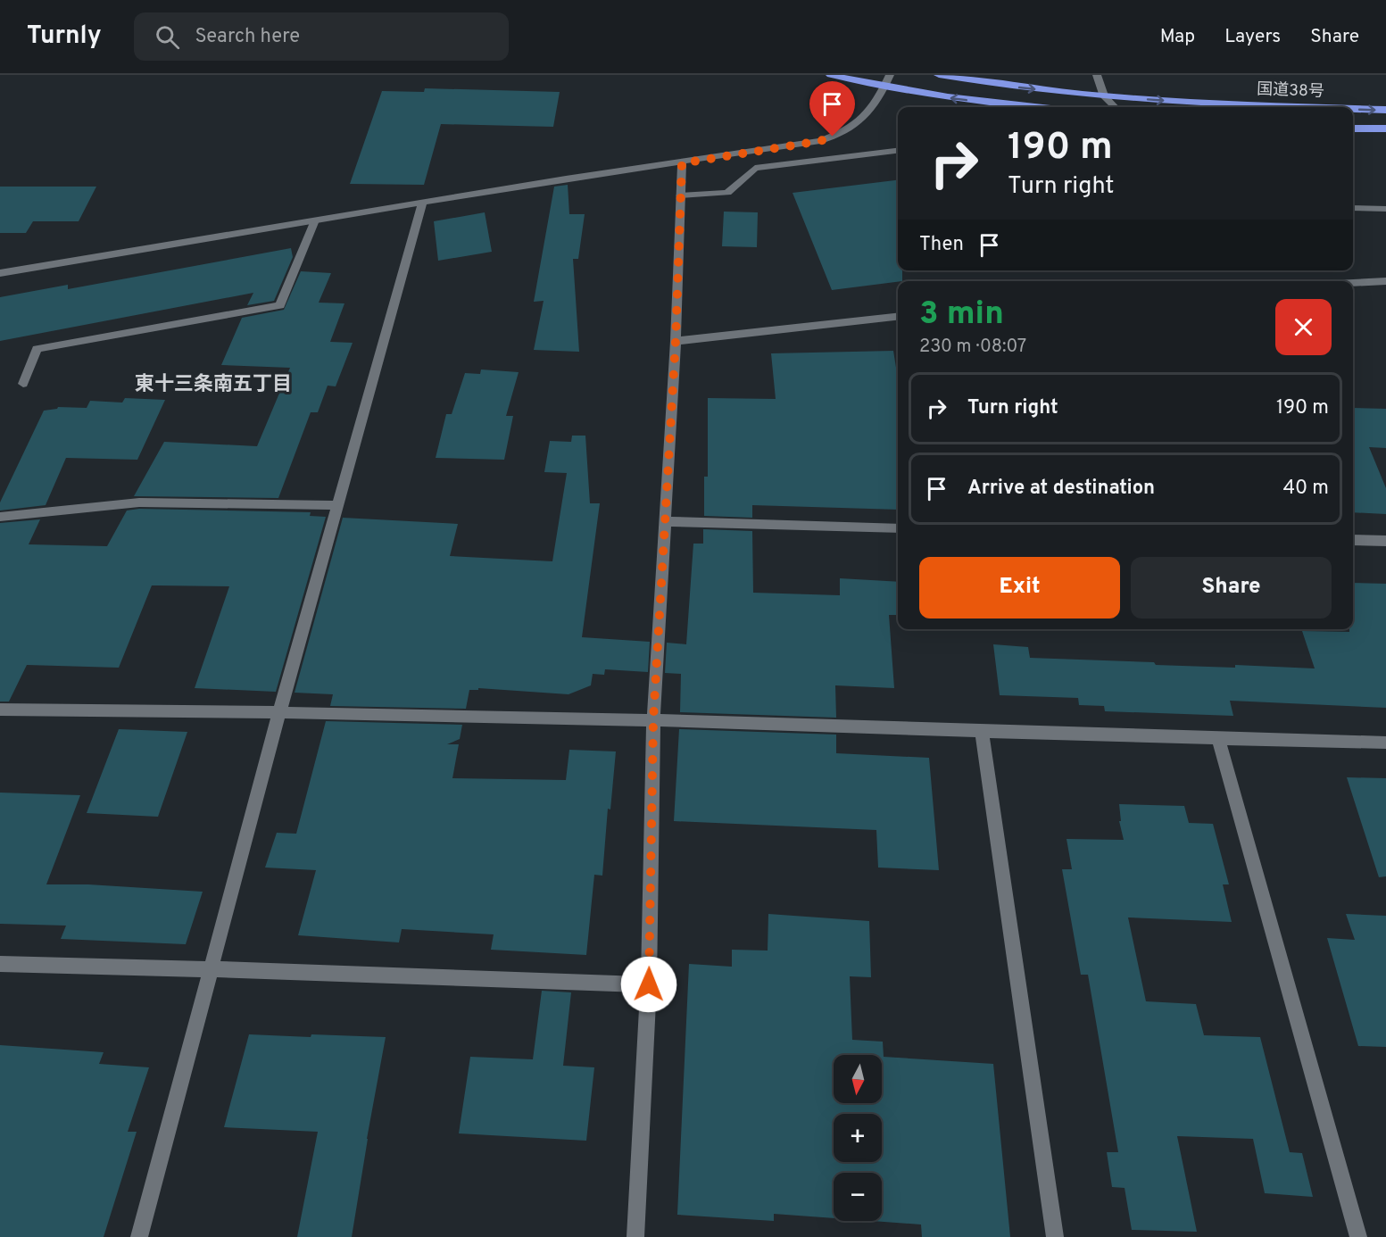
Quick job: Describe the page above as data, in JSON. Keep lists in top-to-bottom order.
{
  "streets": {
    "highway": ["国道38号"]
  },
  "districts": ["東十三条南五丁目"],
  "north": "bottom",
  "page": {
    "header": "Turnly",
    "search": "Search here",
    "nav": ["Map", "Layers", "Share"],
    "turn": ["190 m", "Turn right"],
    "then": "Then",
    "heading": ["3 min", "230 m · 08:07"],
    "list": [
      {
        "name": "Turn right",
        "value": "190 m"
      },
      {
        "name": "Arrive at destination",
        "value": "40 m"
      }
    ],
    "buttons": ["Exit", "Share"],
    "map_buttons": ["+", "−"]
  }
}
